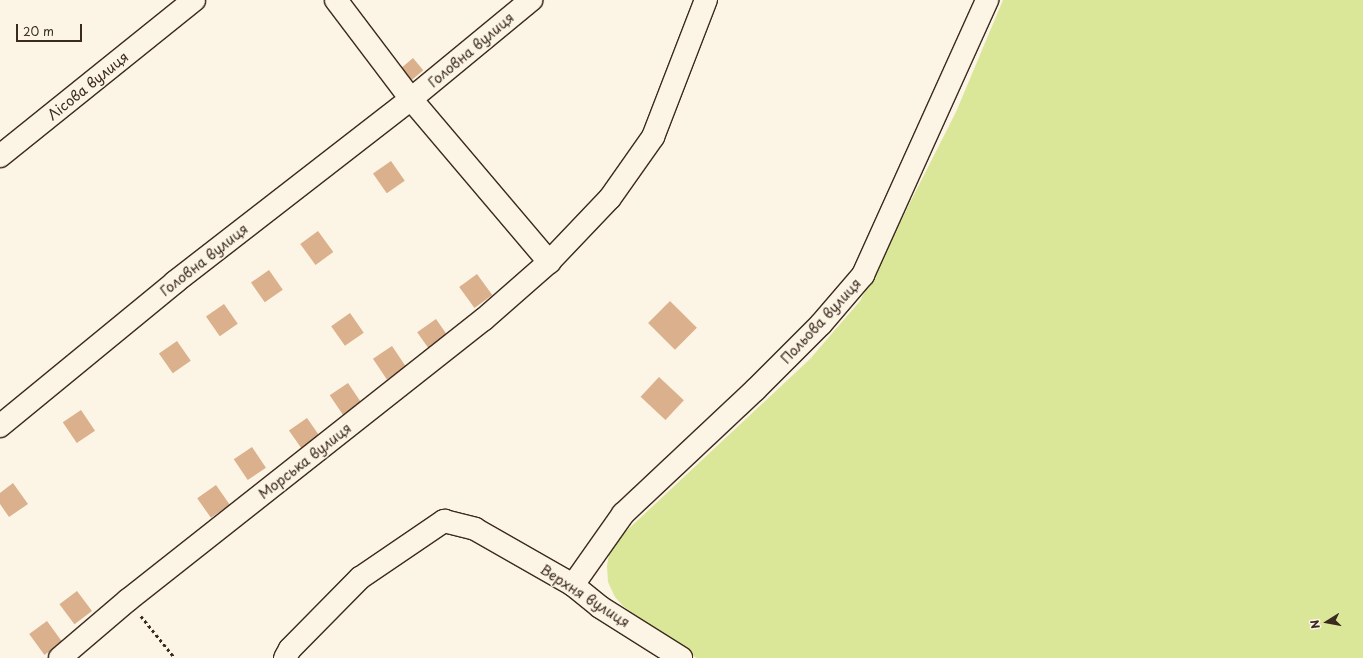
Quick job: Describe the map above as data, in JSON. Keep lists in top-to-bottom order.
{
  "streets": {
    "street": [
      "Головна вулиця",
      "Лісова вулиця",
      "Польова вулиця",
      "Морська вулиця",
      "Верхня вулиця"
    ]
  },
  "crossings": [
    ["Польова вулиця", "Верхня вулиця"]
  ],
  "scale_bar": "20 m",
  "north": "left"
}
